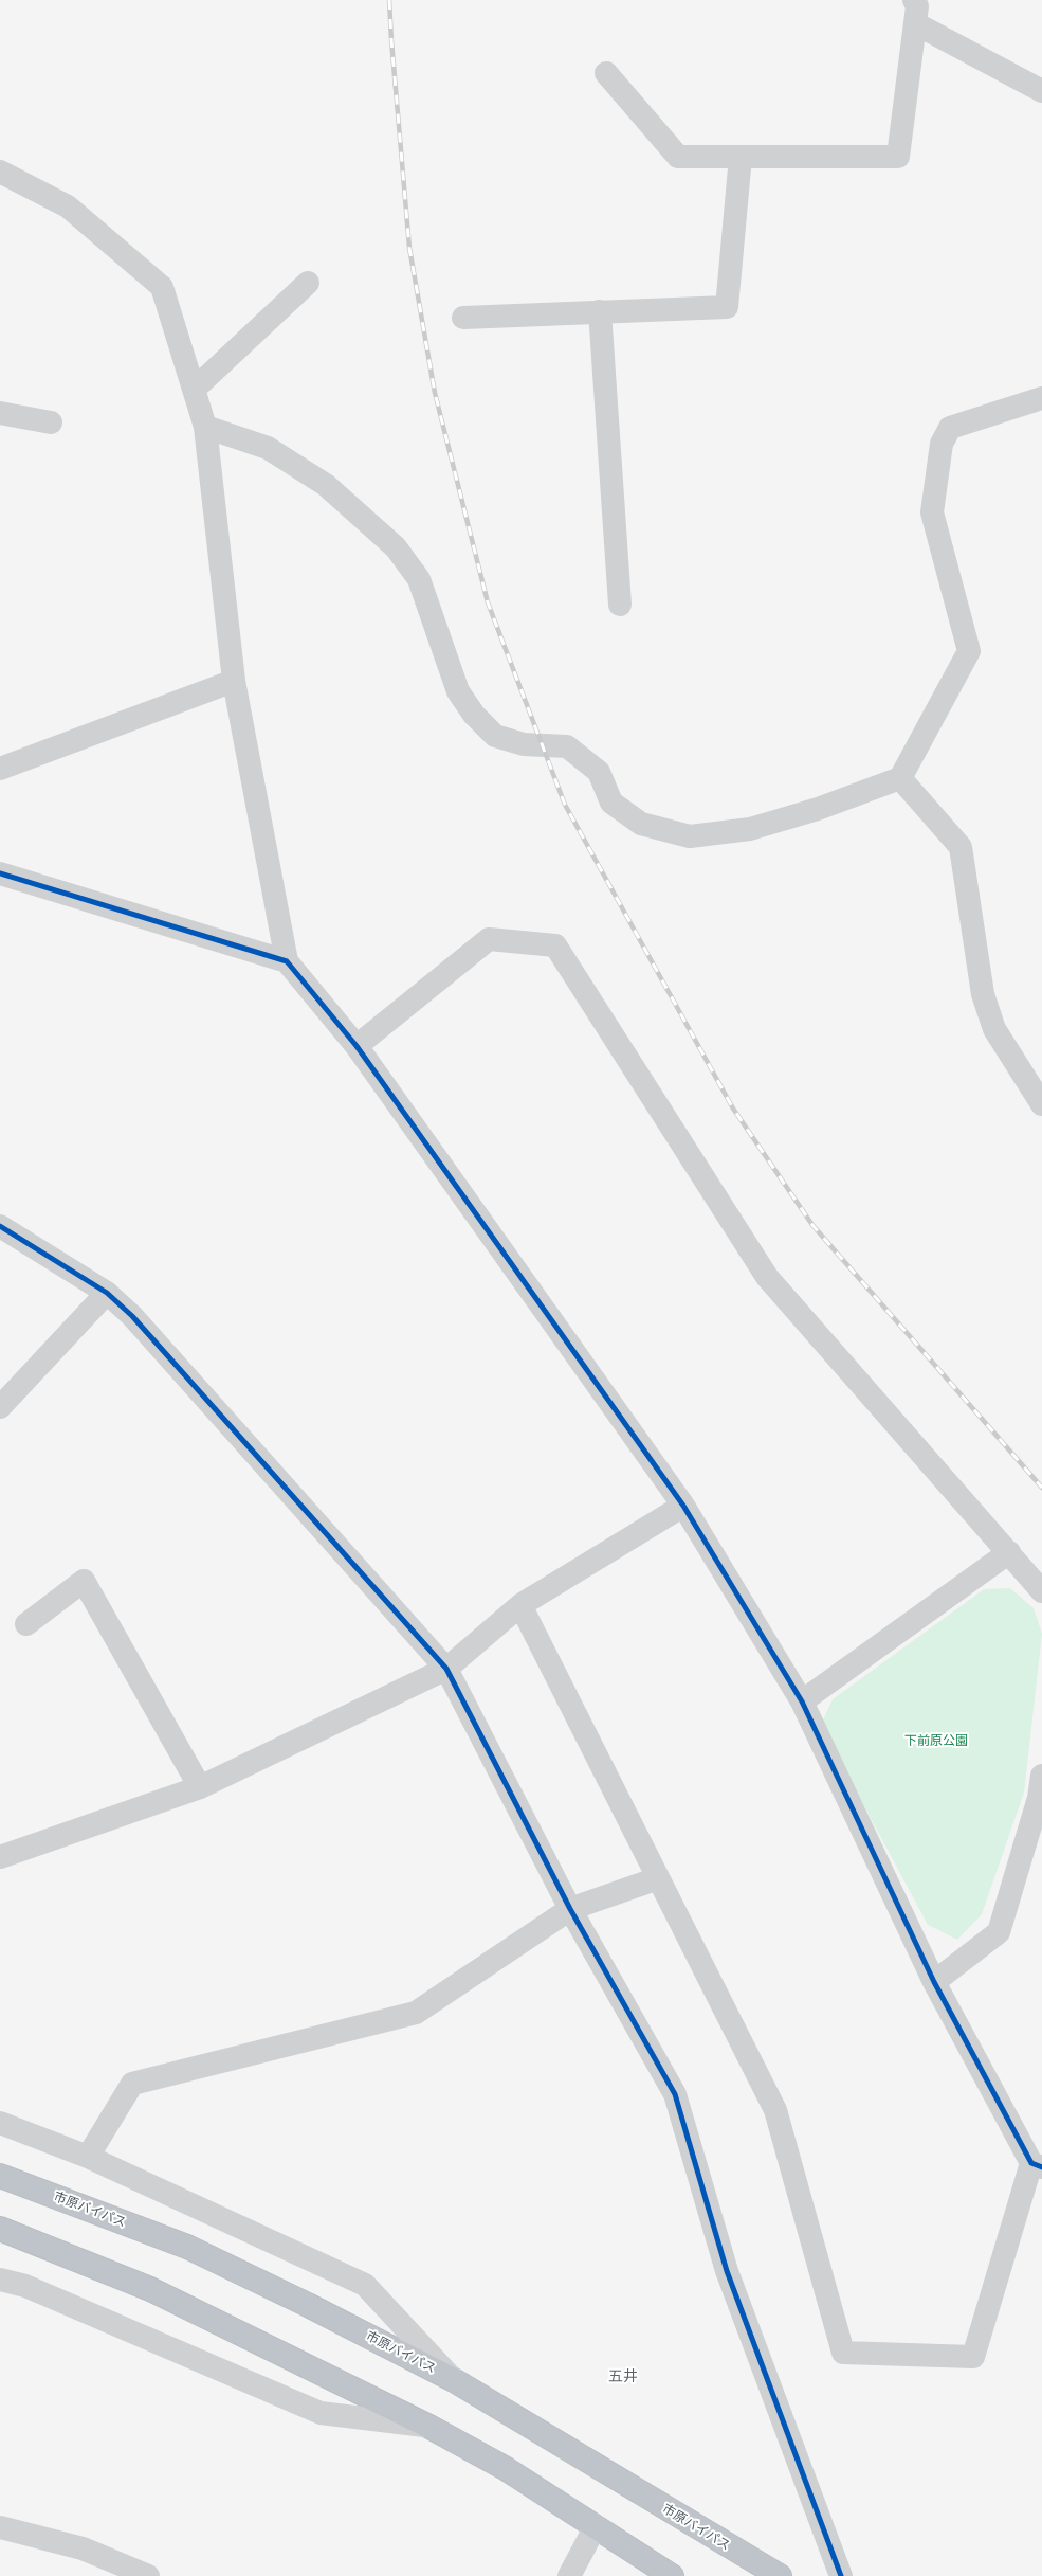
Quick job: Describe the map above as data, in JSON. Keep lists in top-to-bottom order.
{
  "streets": {
    "highway": ["市原バイパス"]
  },
  "districts": ["五井"],
  "parks": ["下前原公園"]
}
